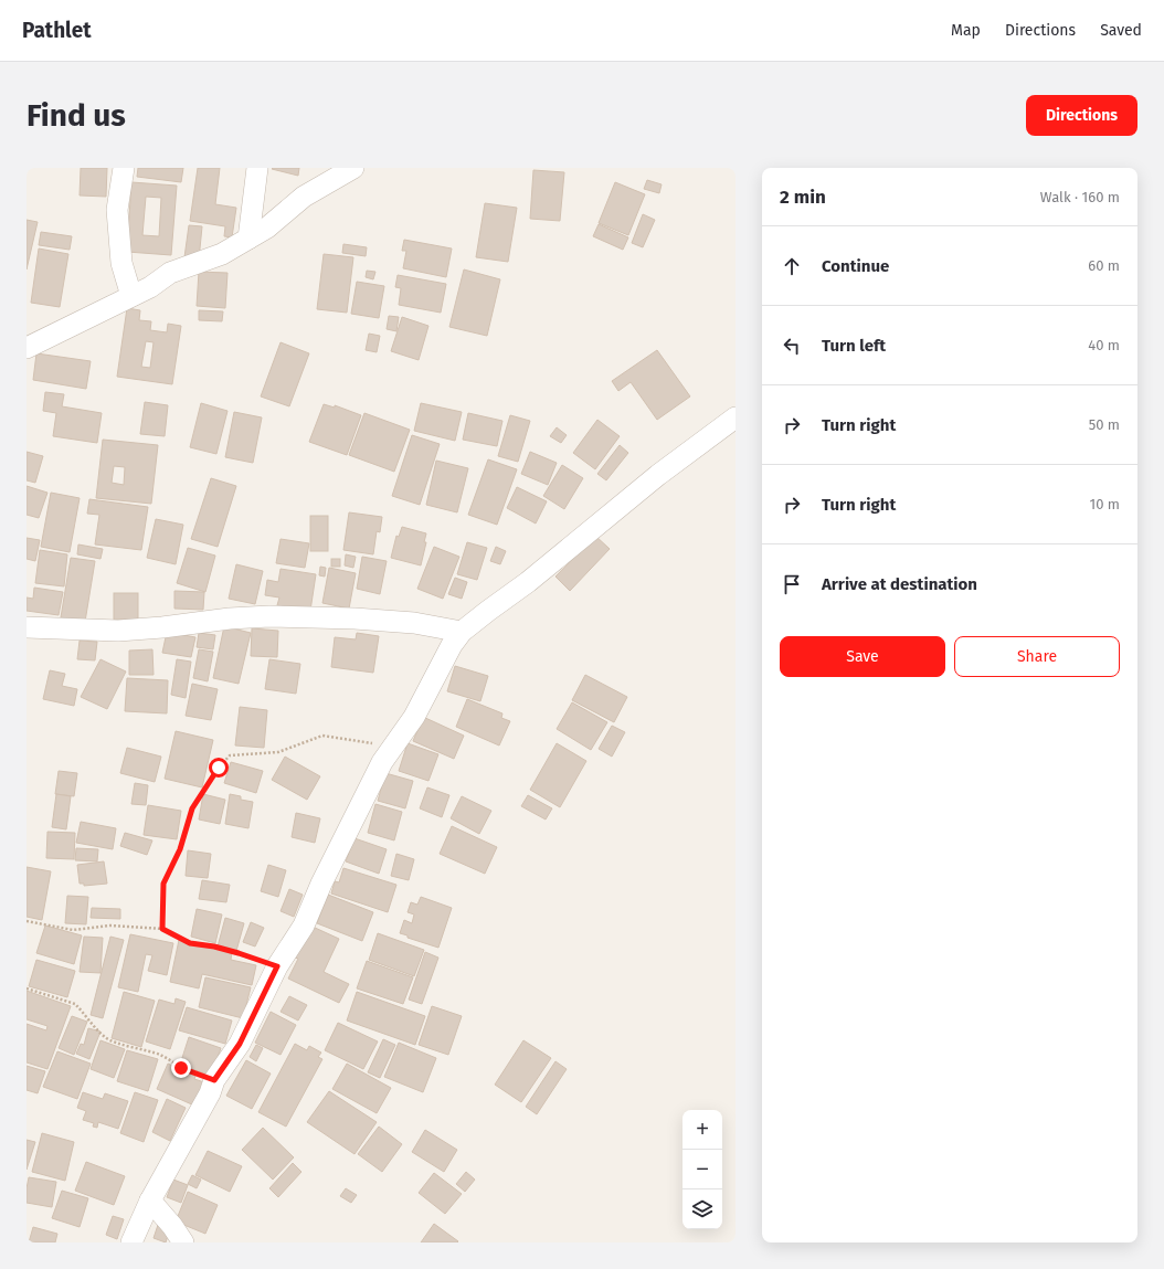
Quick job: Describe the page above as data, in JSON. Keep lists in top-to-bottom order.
{
  "page": {
    "header": "Pathlet",
    "nav": ["Map", "Directions", "Saved"],
    "buttons": [
      "Directions",
      ["Save", "Share"]
    ],
    "title": "Find us",
    "heading": ["2 min", "Walk · 160 m"],
    "list": [
      ["Continue", "60 m"],
      ["Turn left", "40 m"],
      ["Turn right", "50 m"],
      ["Turn right", "10 m"],
      "Arrive at destination"
    ],
    "map_buttons": ["+", "−"]
  }
}
